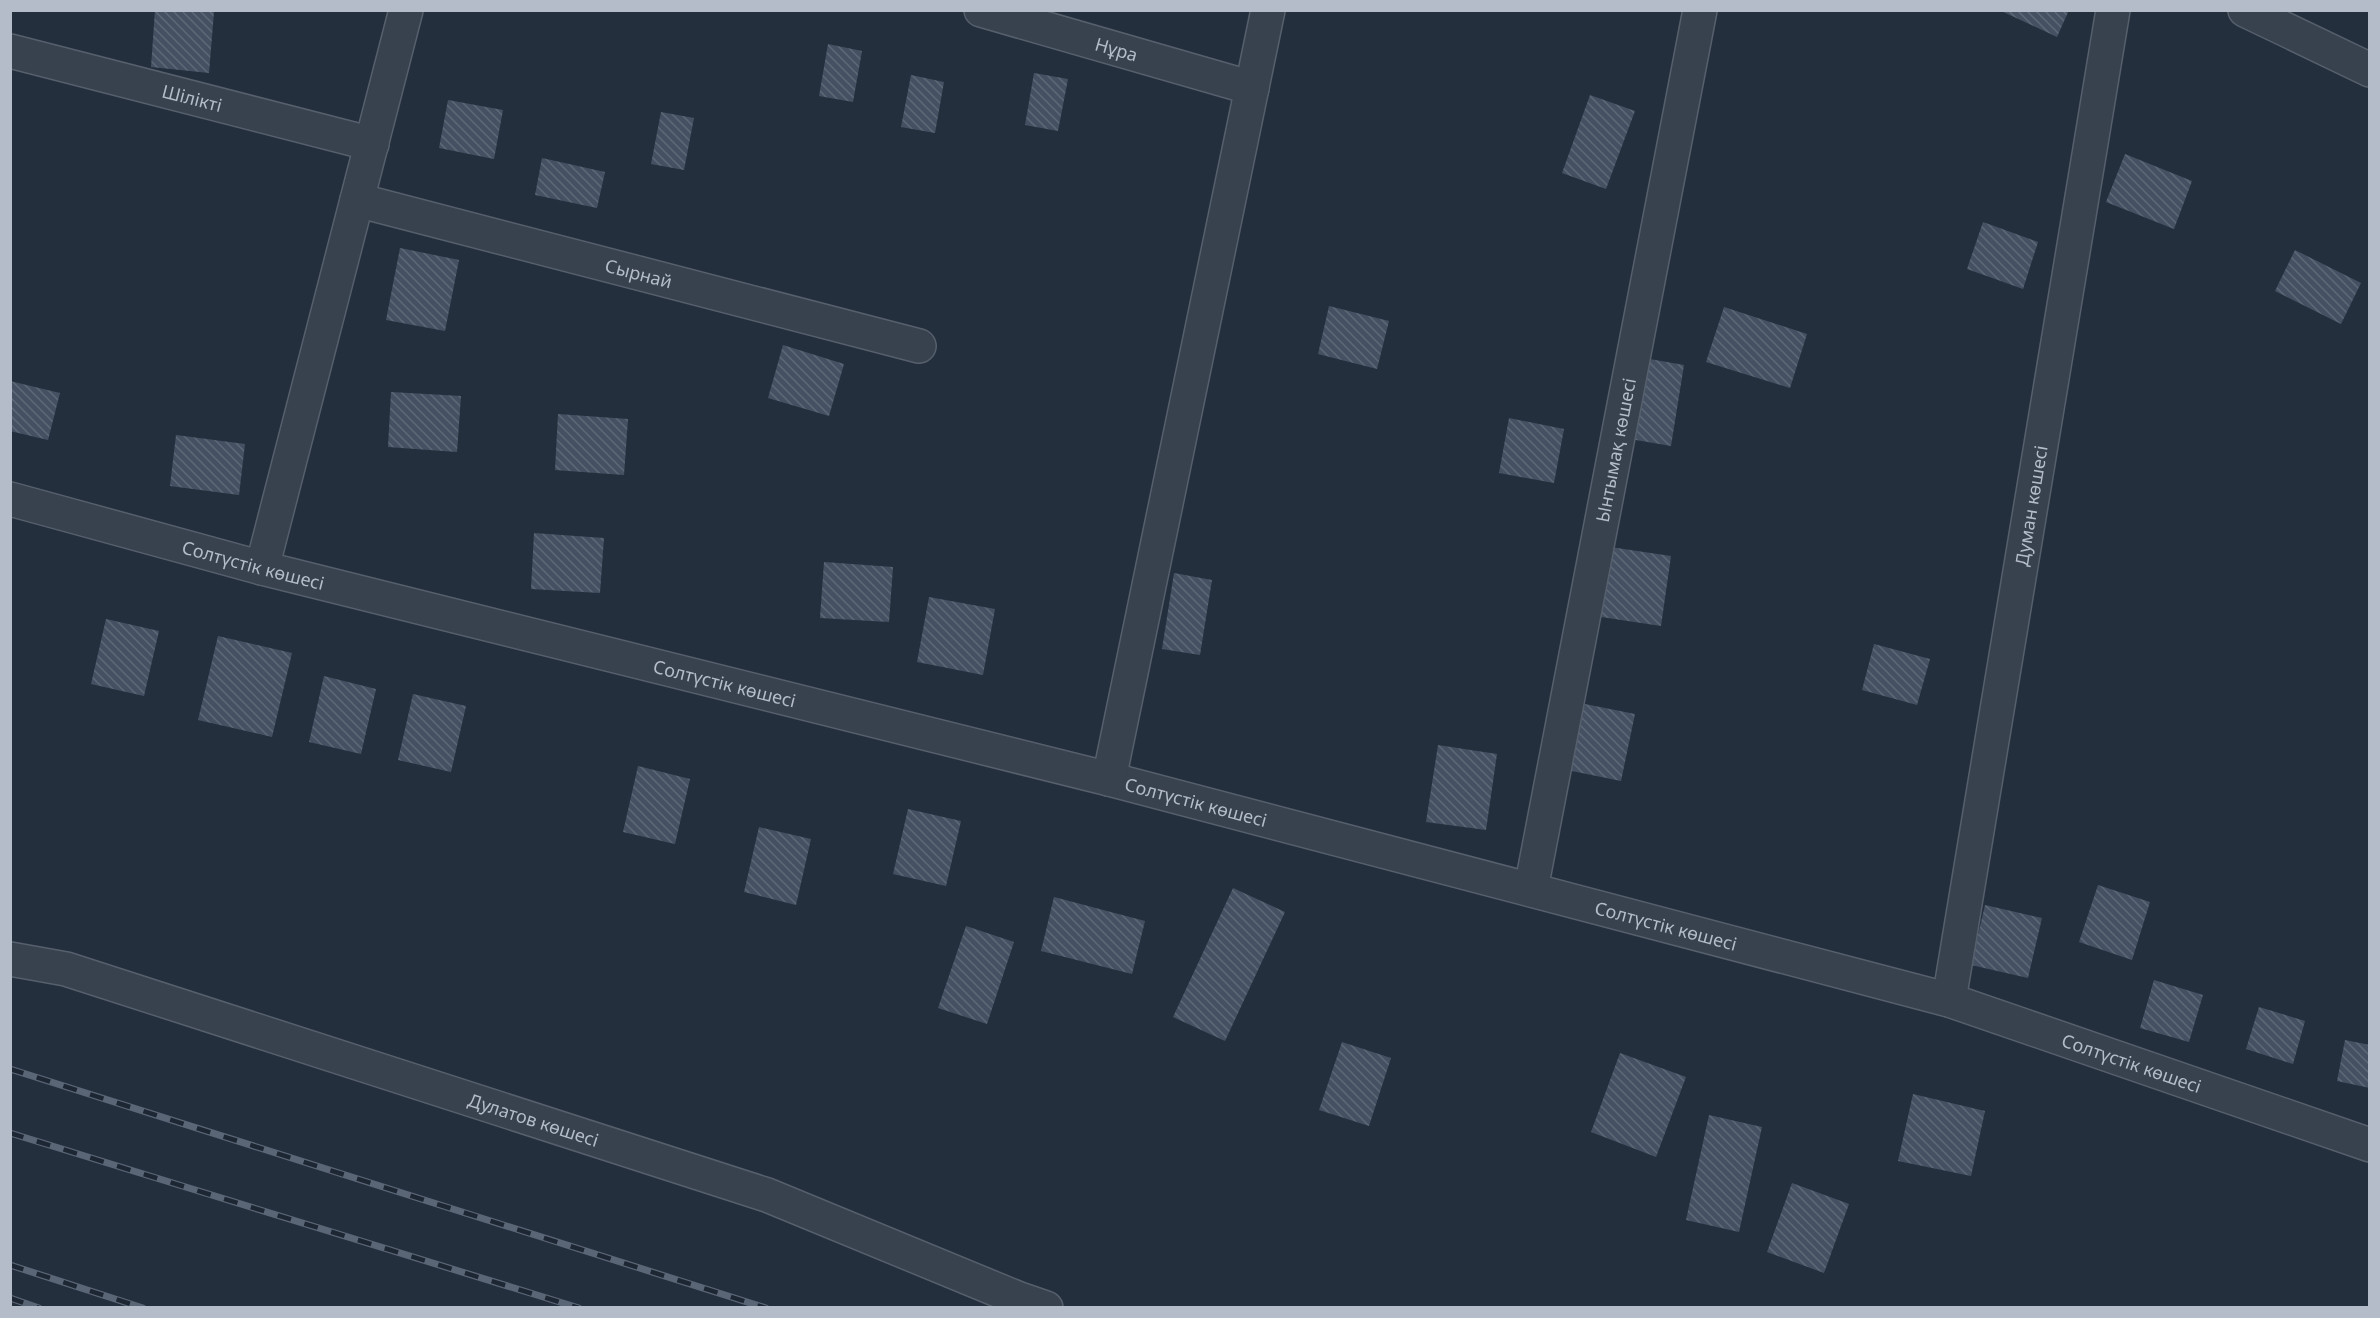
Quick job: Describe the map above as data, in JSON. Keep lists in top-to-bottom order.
{
  "streets": {
    "street": [
      "Нұра",
      "Шілікті",
      "Сырнай",
      "Ынтымақ көшесі",
      "Думан көшесі",
      "Солтүстік көшесі",
      "Дулатов көшесі"
    ]
  },
  "crossings": [
    ["Ынтымақ көшесі", "Солтүстік көшесі"],
    ["Думан көшесі", "Солтүстік көшесі"]
  ]
}
